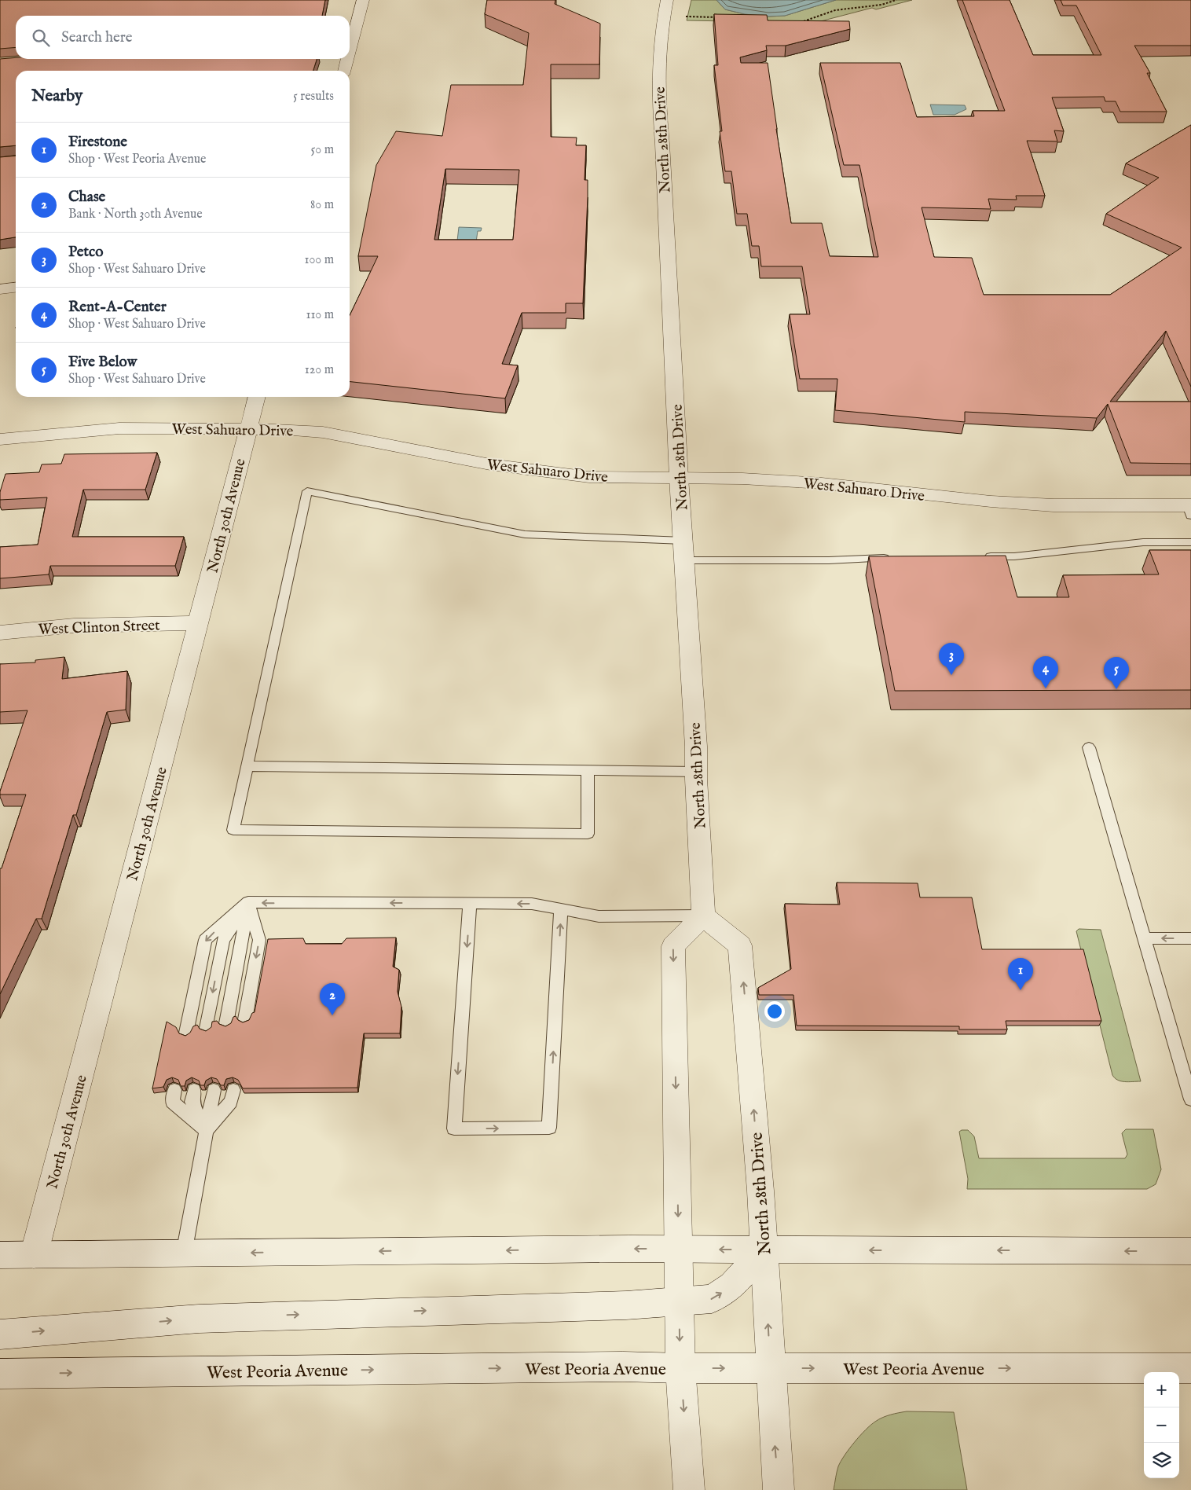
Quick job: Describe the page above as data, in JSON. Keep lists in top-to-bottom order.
{
  "streets": {
    "street": [
      "North 28th Drive",
      "West Sahuaro Drive",
      "North 30th Avenue",
      "West Clinton Street",
      "West Peoria Avenue"
    ]
  },
  "crossings": [
    ["North 28th Drive", "West Sahuaro Drive"],
    ["North 28th Drive", "West Peoria Avenue"],
    ["West Sahuaro Drive", "North 30th Avenue"],
    ["North 30th Avenue", "West Clinton Street"]
  ],
  "page": {
    "search": "Search here",
    "heading": ["Nearby", "5 results"],
    "list": [
      {
        "mark": "1",
        "name": "Firestone",
        "note": "Shop · West Peoria Avenue",
        "value": "50 m"
      },
      {
        "mark": "2",
        "name": "Chase",
        "note": "Bank · North 30th Avenue",
        "value": "80 m"
      },
      {
        "mark": "3",
        "name": "Petco",
        "note": "Shop · West Sahuaro Drive",
        "value": "100 m"
      },
      {
        "mark": "4",
        "name": "Rent-A-Center",
        "note": "Shop · West Sahuaro Drive",
        "value": "110 m"
      },
      {
        "mark": "5",
        "name": "Five Below",
        "note": "Shop · West Sahuaro Drive",
        "value": "120 m"
      }
    ],
    "pins": [
      "3",
      "4",
      "5",
      "1",
      "2"
    ],
    "map_buttons": ["+", "−"]
  }
}
